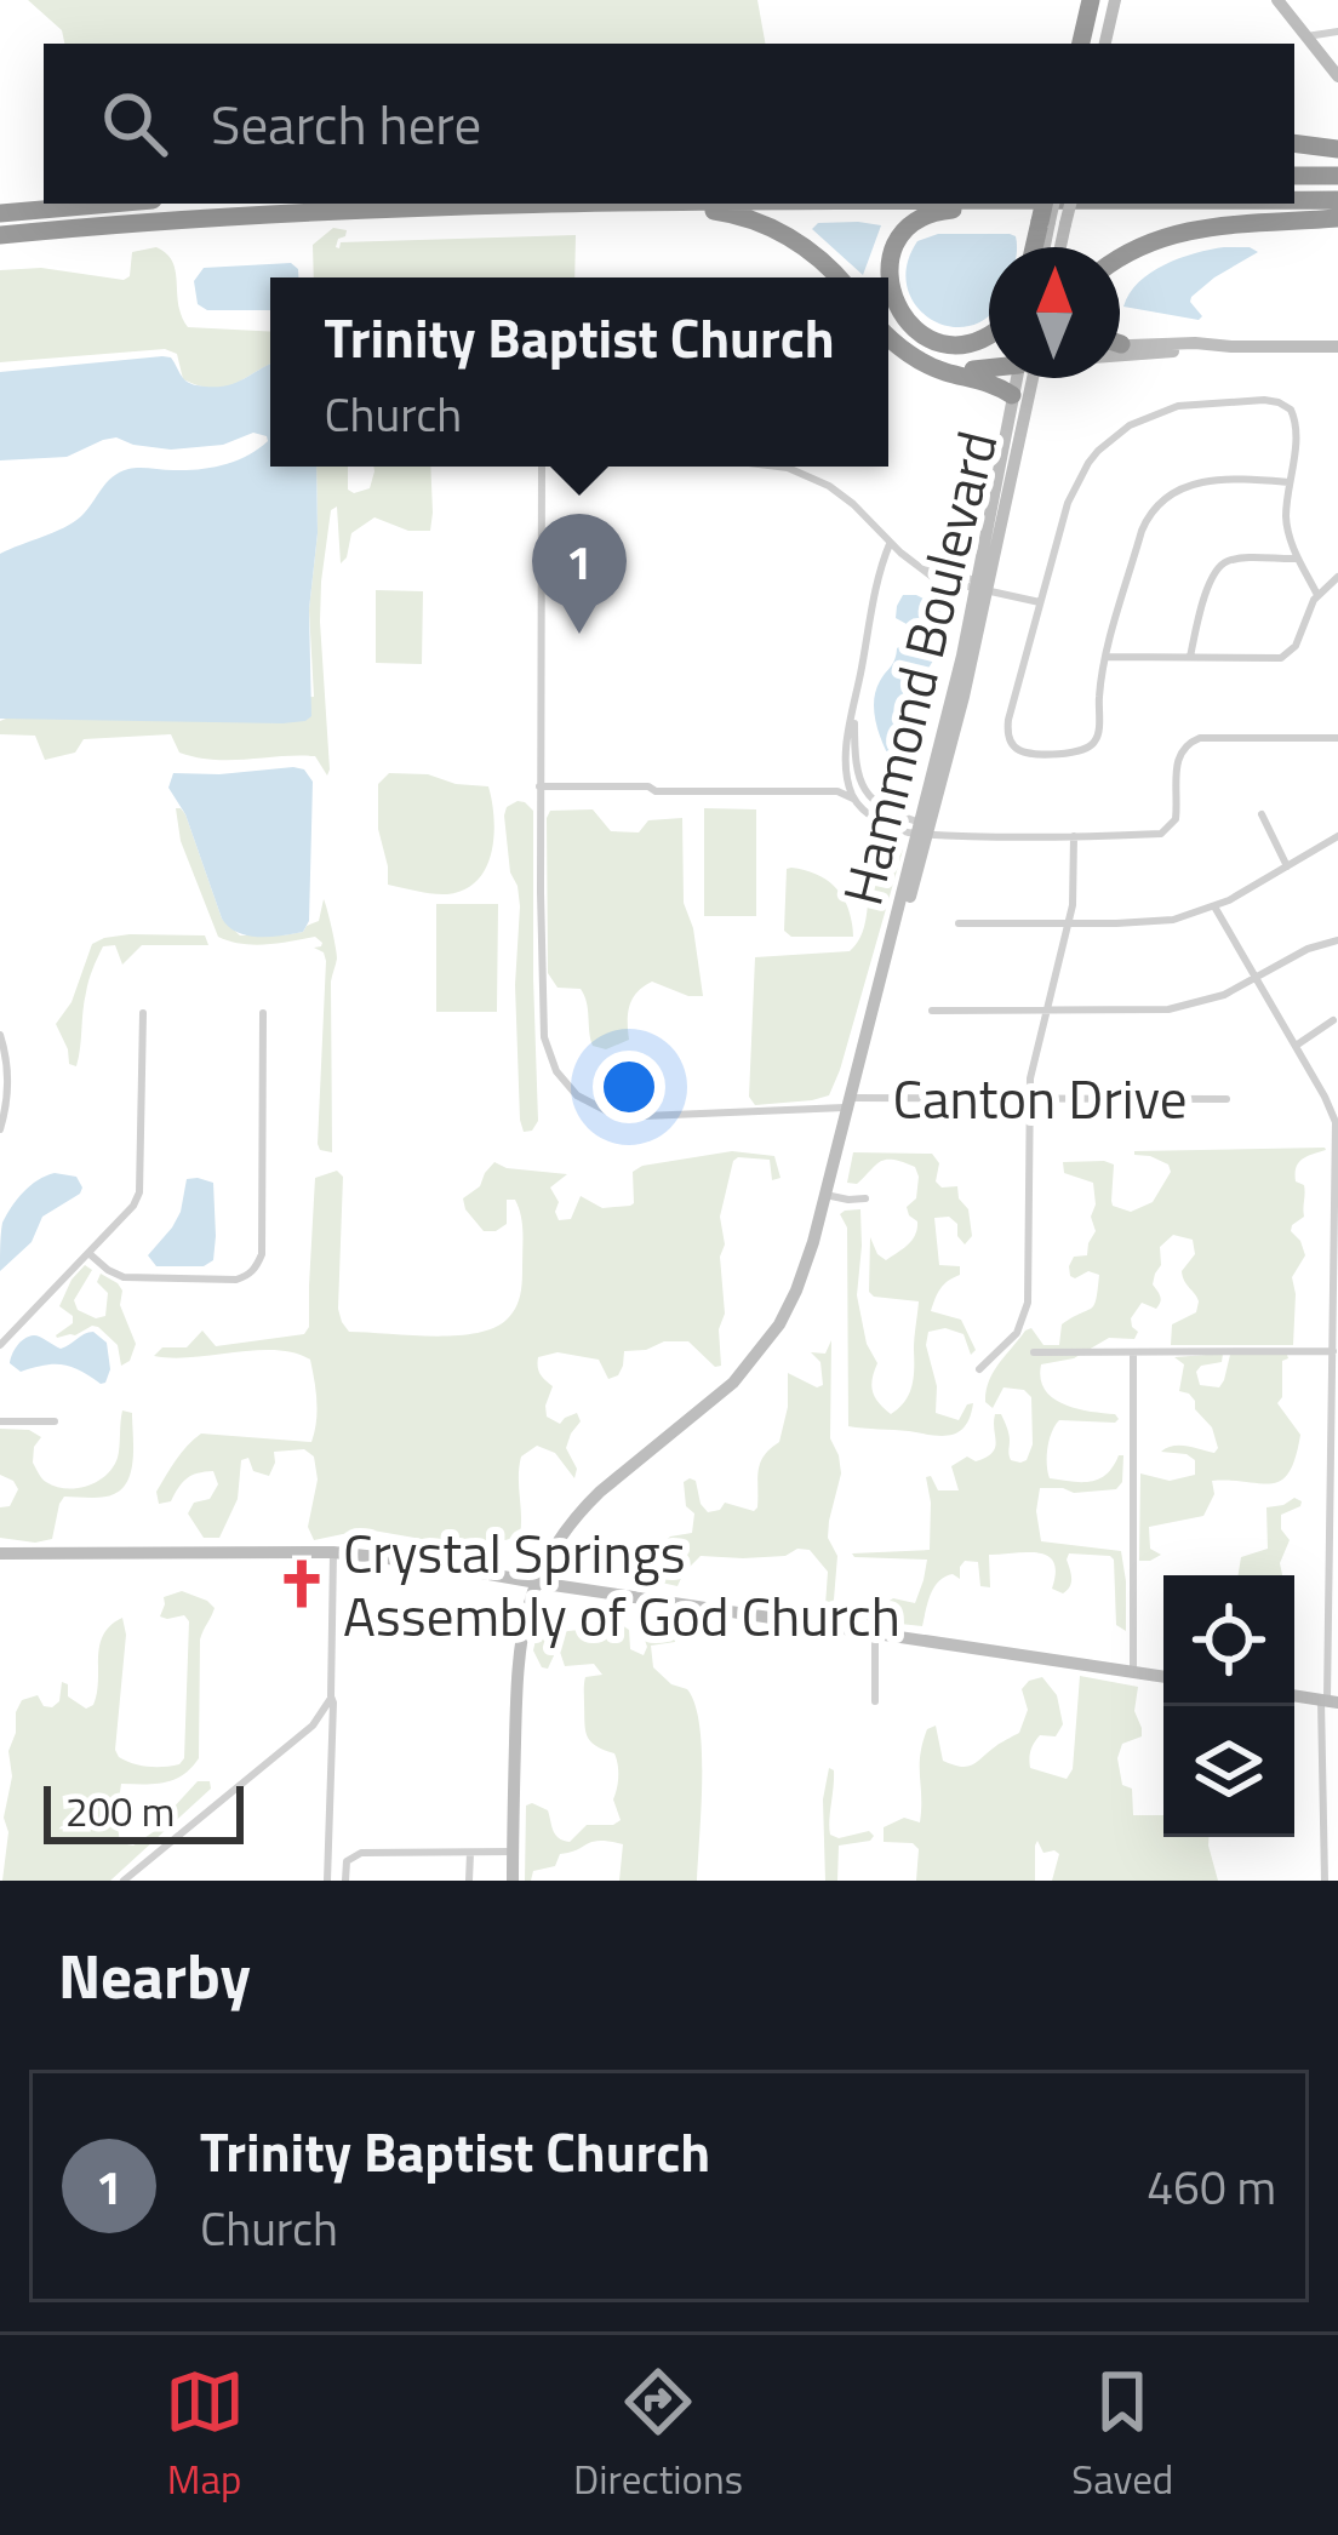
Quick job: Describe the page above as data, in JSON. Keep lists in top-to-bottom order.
{
  "streets": {
    "street": ["Hammond Boulevard", "Canton Drive"]
  },
  "crossings": [
    ["Hammond Boulevard", "Canton Drive"]
  ],
  "places": {
    "church": ["Crystal Springs Assembly of God Church"]
  },
  "scale_bar": "200 m",
  "north": "top",
  "page": {
    "search": "Search here",
    "popup": ["Trinity Baptist Church", "Church"],
    "pins": "1",
    "scale": "200 m",
    "heading": "Nearby",
    "list": [
      {
        "mark": "1",
        "name": "Trinity Baptist Church",
        "note": "Church",
        "value": "460 m"
      }
    ],
    "nav": ["Map", "Directions", "Saved"]
  }
}
